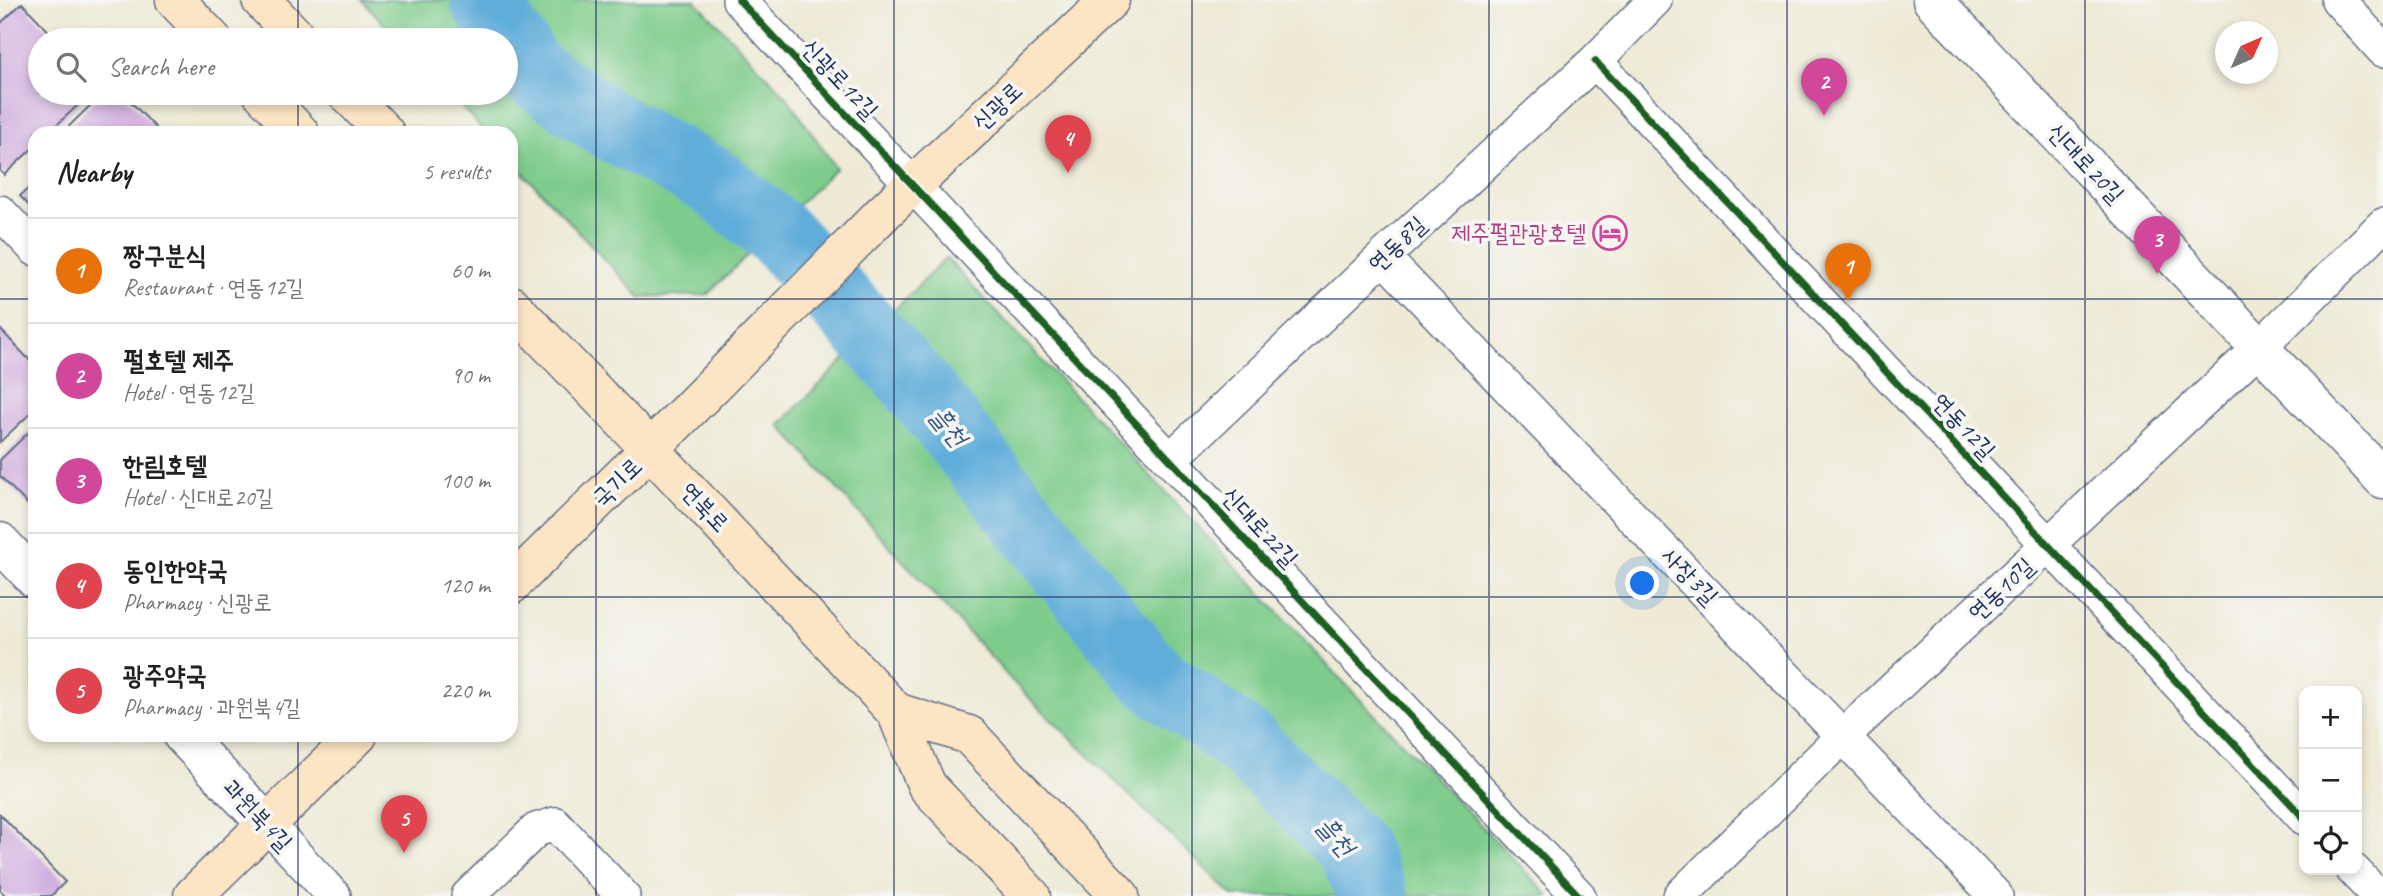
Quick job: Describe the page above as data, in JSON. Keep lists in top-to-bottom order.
{
  "streets": {
    "main road": ["신광로", "국기로", "연북로"],
    "street": [
      "신광로12길",
      "신대로20길",
      "연동8길",
      "연동12길",
      "신대로22길",
      "사장3길",
      "연동10길",
      "과원북4길"
    ]
  },
  "crossings": [
    ["신광로12길", "신광로"],
    ["신광로12길", "신대로22길"],
    ["신광로", "국기로"],
    ["신광로", "신대로22길"],
    ["신대로20길", "연동10길"],
    ["연동8길", "연동12길"],
    ["연동8길", "신대로22길"],
    ["연동8길", "사장3길"],
    ["연동12길", "연동10길"],
    ["국기로", "연북로"],
    ["사장3길", "연동10길"]
  ],
  "water": ["흘천"],
  "places": {
    "hotel": ["제주펄관광호텔"]
  },
  "north": "top right",
  "page": {
    "search": "Search here",
    "pins": [
      "2",
      "4",
      "3",
      "1",
      "5"
    ],
    "heading": ["Nearby", "5 results"],
    "list": [
      {
        "mark": "1",
        "name": "짱구분식",
        "note": "Restaurant · 연동12길",
        "value": "60 m"
      },
      {
        "mark": "2",
        "name": "펄호텔 제주",
        "note": "Hotel · 연동12길",
        "value": "90 m"
      },
      {
        "mark": "3",
        "name": "한림호텔",
        "note": "Hotel · 신대로20길",
        "value": "100 m"
      },
      {
        "mark": "4",
        "name": "동인한약국",
        "note": "Pharmacy · 신광로",
        "value": "120 m"
      },
      {
        "mark": "5",
        "name": "광주약국",
        "note": "Pharmacy · 과원북4길",
        "value": "220 m"
      }
    ],
    "map_buttons": ["+", "−"]
  }
}
